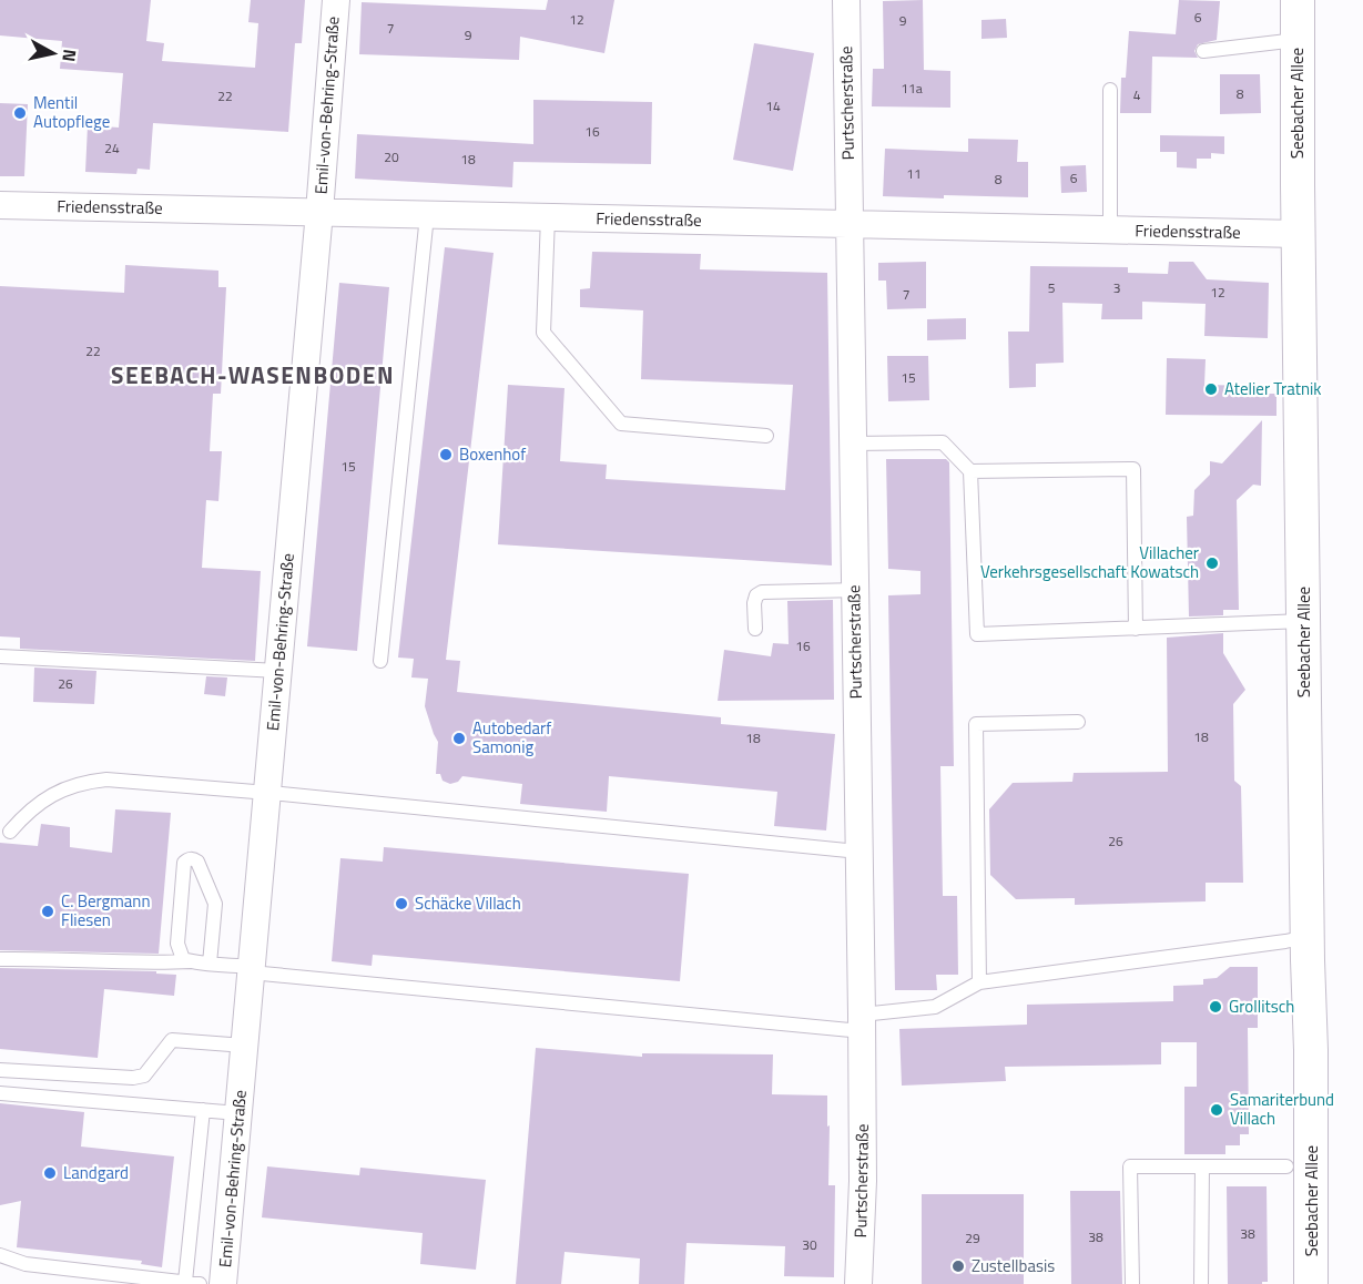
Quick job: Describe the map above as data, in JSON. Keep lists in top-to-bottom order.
{
  "streets": {
    "street": [
      "Purtscherstraße",
      "Seebacher Allee",
      "Emil-von-Behring-Straße",
      "Friedensstraße"
    ]
  },
  "crossings": [
    ["Purtscherstraße", "Friedensstraße"],
    ["Seebacher Allee", "Friedensstraße"],
    ["Emil-von-Behring-Straße", "Friedensstraße"]
  ],
  "districts": ["SEEBACH-WASENBODEN"],
  "places": [
    "Mentil Autopflege",
    "Atelier Tratnik",
    "Boxenhof",
    "Villacher Verkehrsgesellschaft Kowatsch",
    "Autobedarf Samonig",
    "Schäcke Villach",
    "C. Bergmann Fliesen",
    "Grollitsch",
    "Samariterbund Villach",
    "Landgard",
    "Zustellbasis"
  ],
  "house_numbers": [
    "6",
    "12",
    "9",
    "7",
    "9",
    "11a",
    "8",
    "4",
    "22",
    "14",
    "16",
    "24",
    "20",
    "18",
    "11",
    "6",
    "8",
    "5",
    "3",
    "12",
    "7",
    "22",
    "15",
    "15",
    "16",
    "26",
    "18",
    "18",
    "26",
    "38",
    "38",
    "29",
    "30"
  ],
  "north": "right"
}
